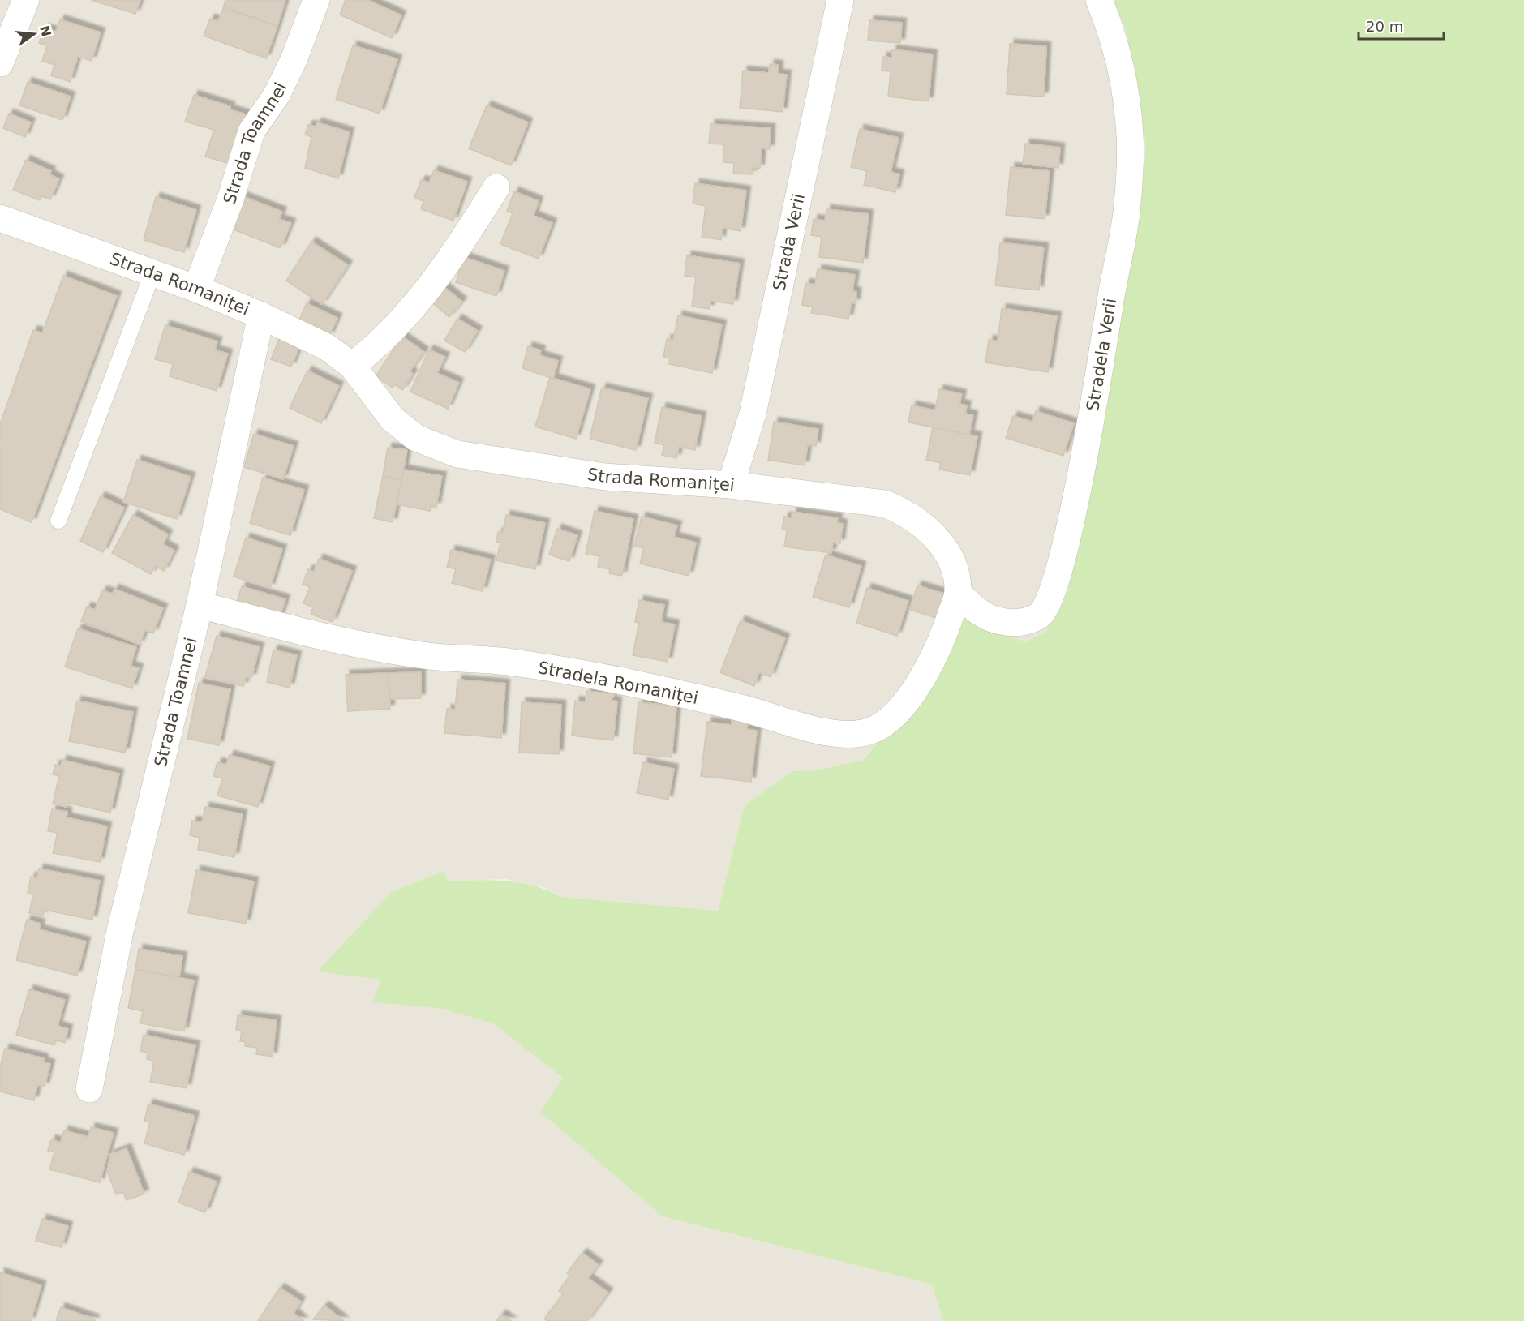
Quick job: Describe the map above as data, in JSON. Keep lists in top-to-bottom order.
{
  "streets": {
    "street": [
      "Strada Toamnei",
      "Strada Verii",
      "Strada Romaniței",
      "Stradela Verii",
      "Stradela Romaniței"
    ]
  },
  "crossings": [
    ["Strada Toamnei", "Strada Romaniței"],
    ["Strada Toamnei", "Stradela Romaniței"],
    ["Strada Verii", "Strada Romaniței"],
    ["Strada Romaniței", "Stradela Verii"],
    ["Strada Romaniței", "Stradela Romaniței"],
    ["Stradela Verii", "Stradela Romaniței"]
  ],
  "scale_bar": "20 m",
  "north": "right"
}
